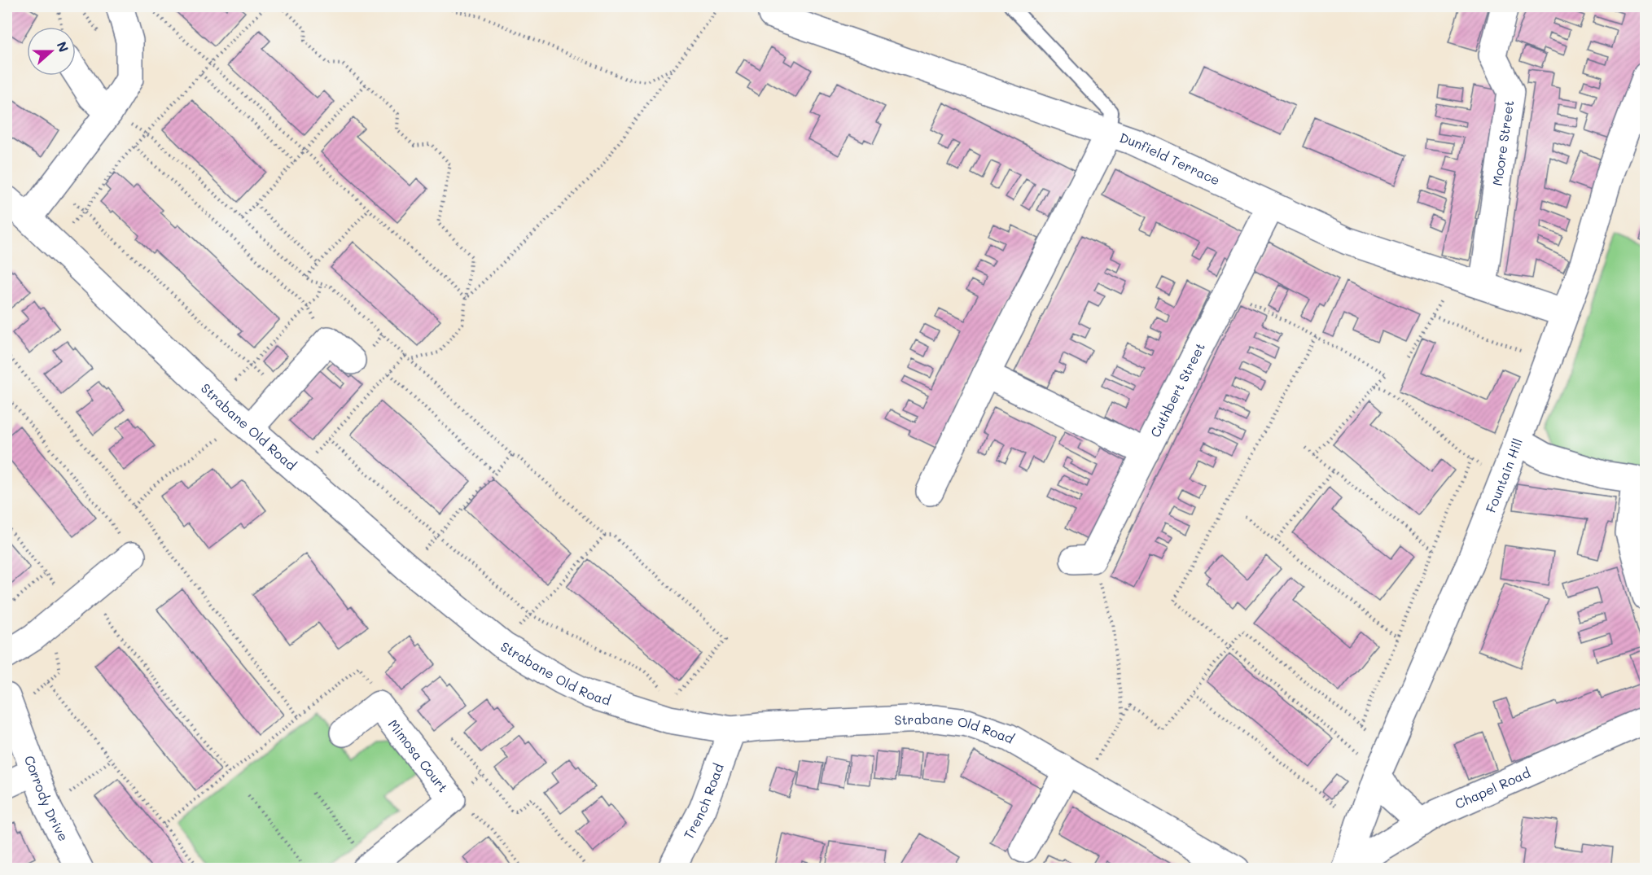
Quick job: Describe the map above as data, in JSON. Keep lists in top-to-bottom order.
{
  "streets": {
    "street": [
      "Moore Street",
      "Dunfield Terrace",
      "Cuthbert Street",
      "Strabane Old Road",
      "Fountain Hill",
      "Mimosa Court",
      "Chapel Road",
      "Corrody Drive",
      "Trench Road"
    ]
  },
  "crossings": [
    ["Moore Street", "Dunfield Terrace"],
    ["Dunfield Terrace", "Cuthbert Street"],
    ["Dunfield Terrace", "Fountain Hill"],
    ["Strabane Old Road", "Trench Road"],
    ["Fountain Hill", "Chapel Road"]
  ],
  "north": "right"
}
